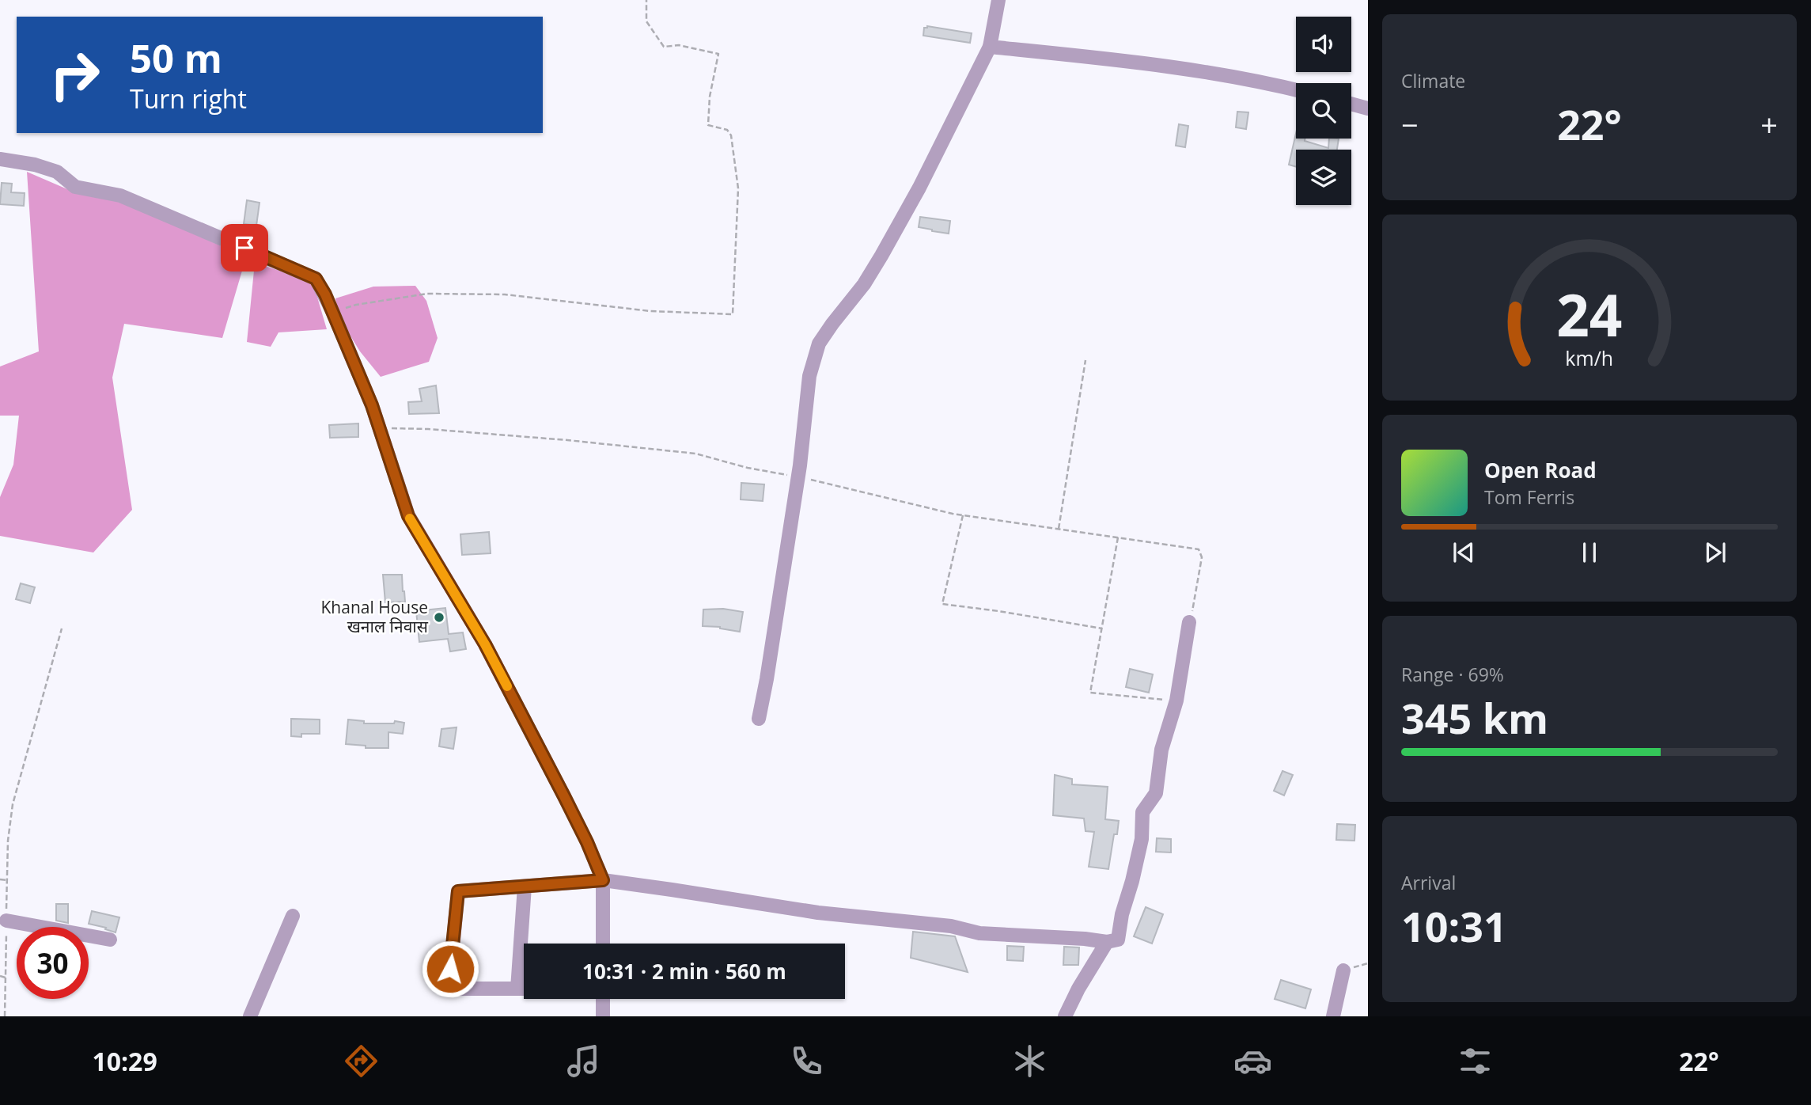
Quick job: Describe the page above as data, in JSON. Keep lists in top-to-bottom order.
{
  "places": ["Khanal House खनाल निवास"],
  "page": {
    "tile": [
      "Climate",
      ["Range · 69%", "345 km"],
      ["Arrival", "10:31"]
    ],
    "turn": ["50 m", "Turn right"],
    "heat": ["−", "22°", "+"],
    "song": ["Open Road", "Tom Ferris"],
    "limit": "30",
    "trip": "10:31 · 2 min · 560 m",
    "tabs": ["10:29", "22°"],
    "gauge": ["24", "km/h"]
  }
}
